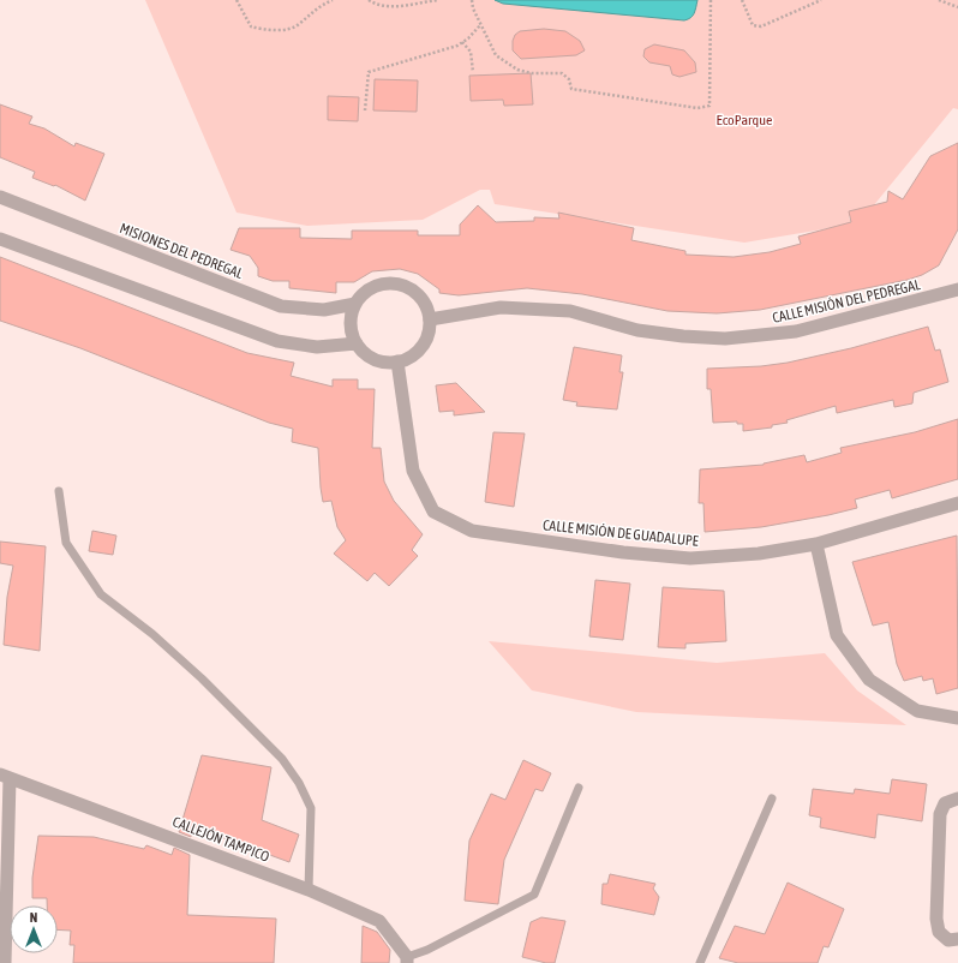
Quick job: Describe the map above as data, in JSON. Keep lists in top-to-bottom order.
{
  "streets": {
    "street": [
      "MISIONES DEL PEDREGAL",
      "CALLE MISIÓN DEL PEDREGAL",
      "CALLE MISIÓN DE GUADALUPE",
      "CALLEJÓN TAMPICO"
    ]
  },
  "crossings": [
    ["MISIONES DEL PEDREGAL", "CALLE MISIÓN DEL PEDREGAL"],
    ["MISIONES DEL PEDREGAL", "CALLE MISIÓN DE GUADALUPE"],
    ["CALLE MISIÓN DEL PEDREGAL", "CALLE MISIÓN DE GUADALUPE"]
  ],
  "parks": ["EcoParque"],
  "north": "top"
}
